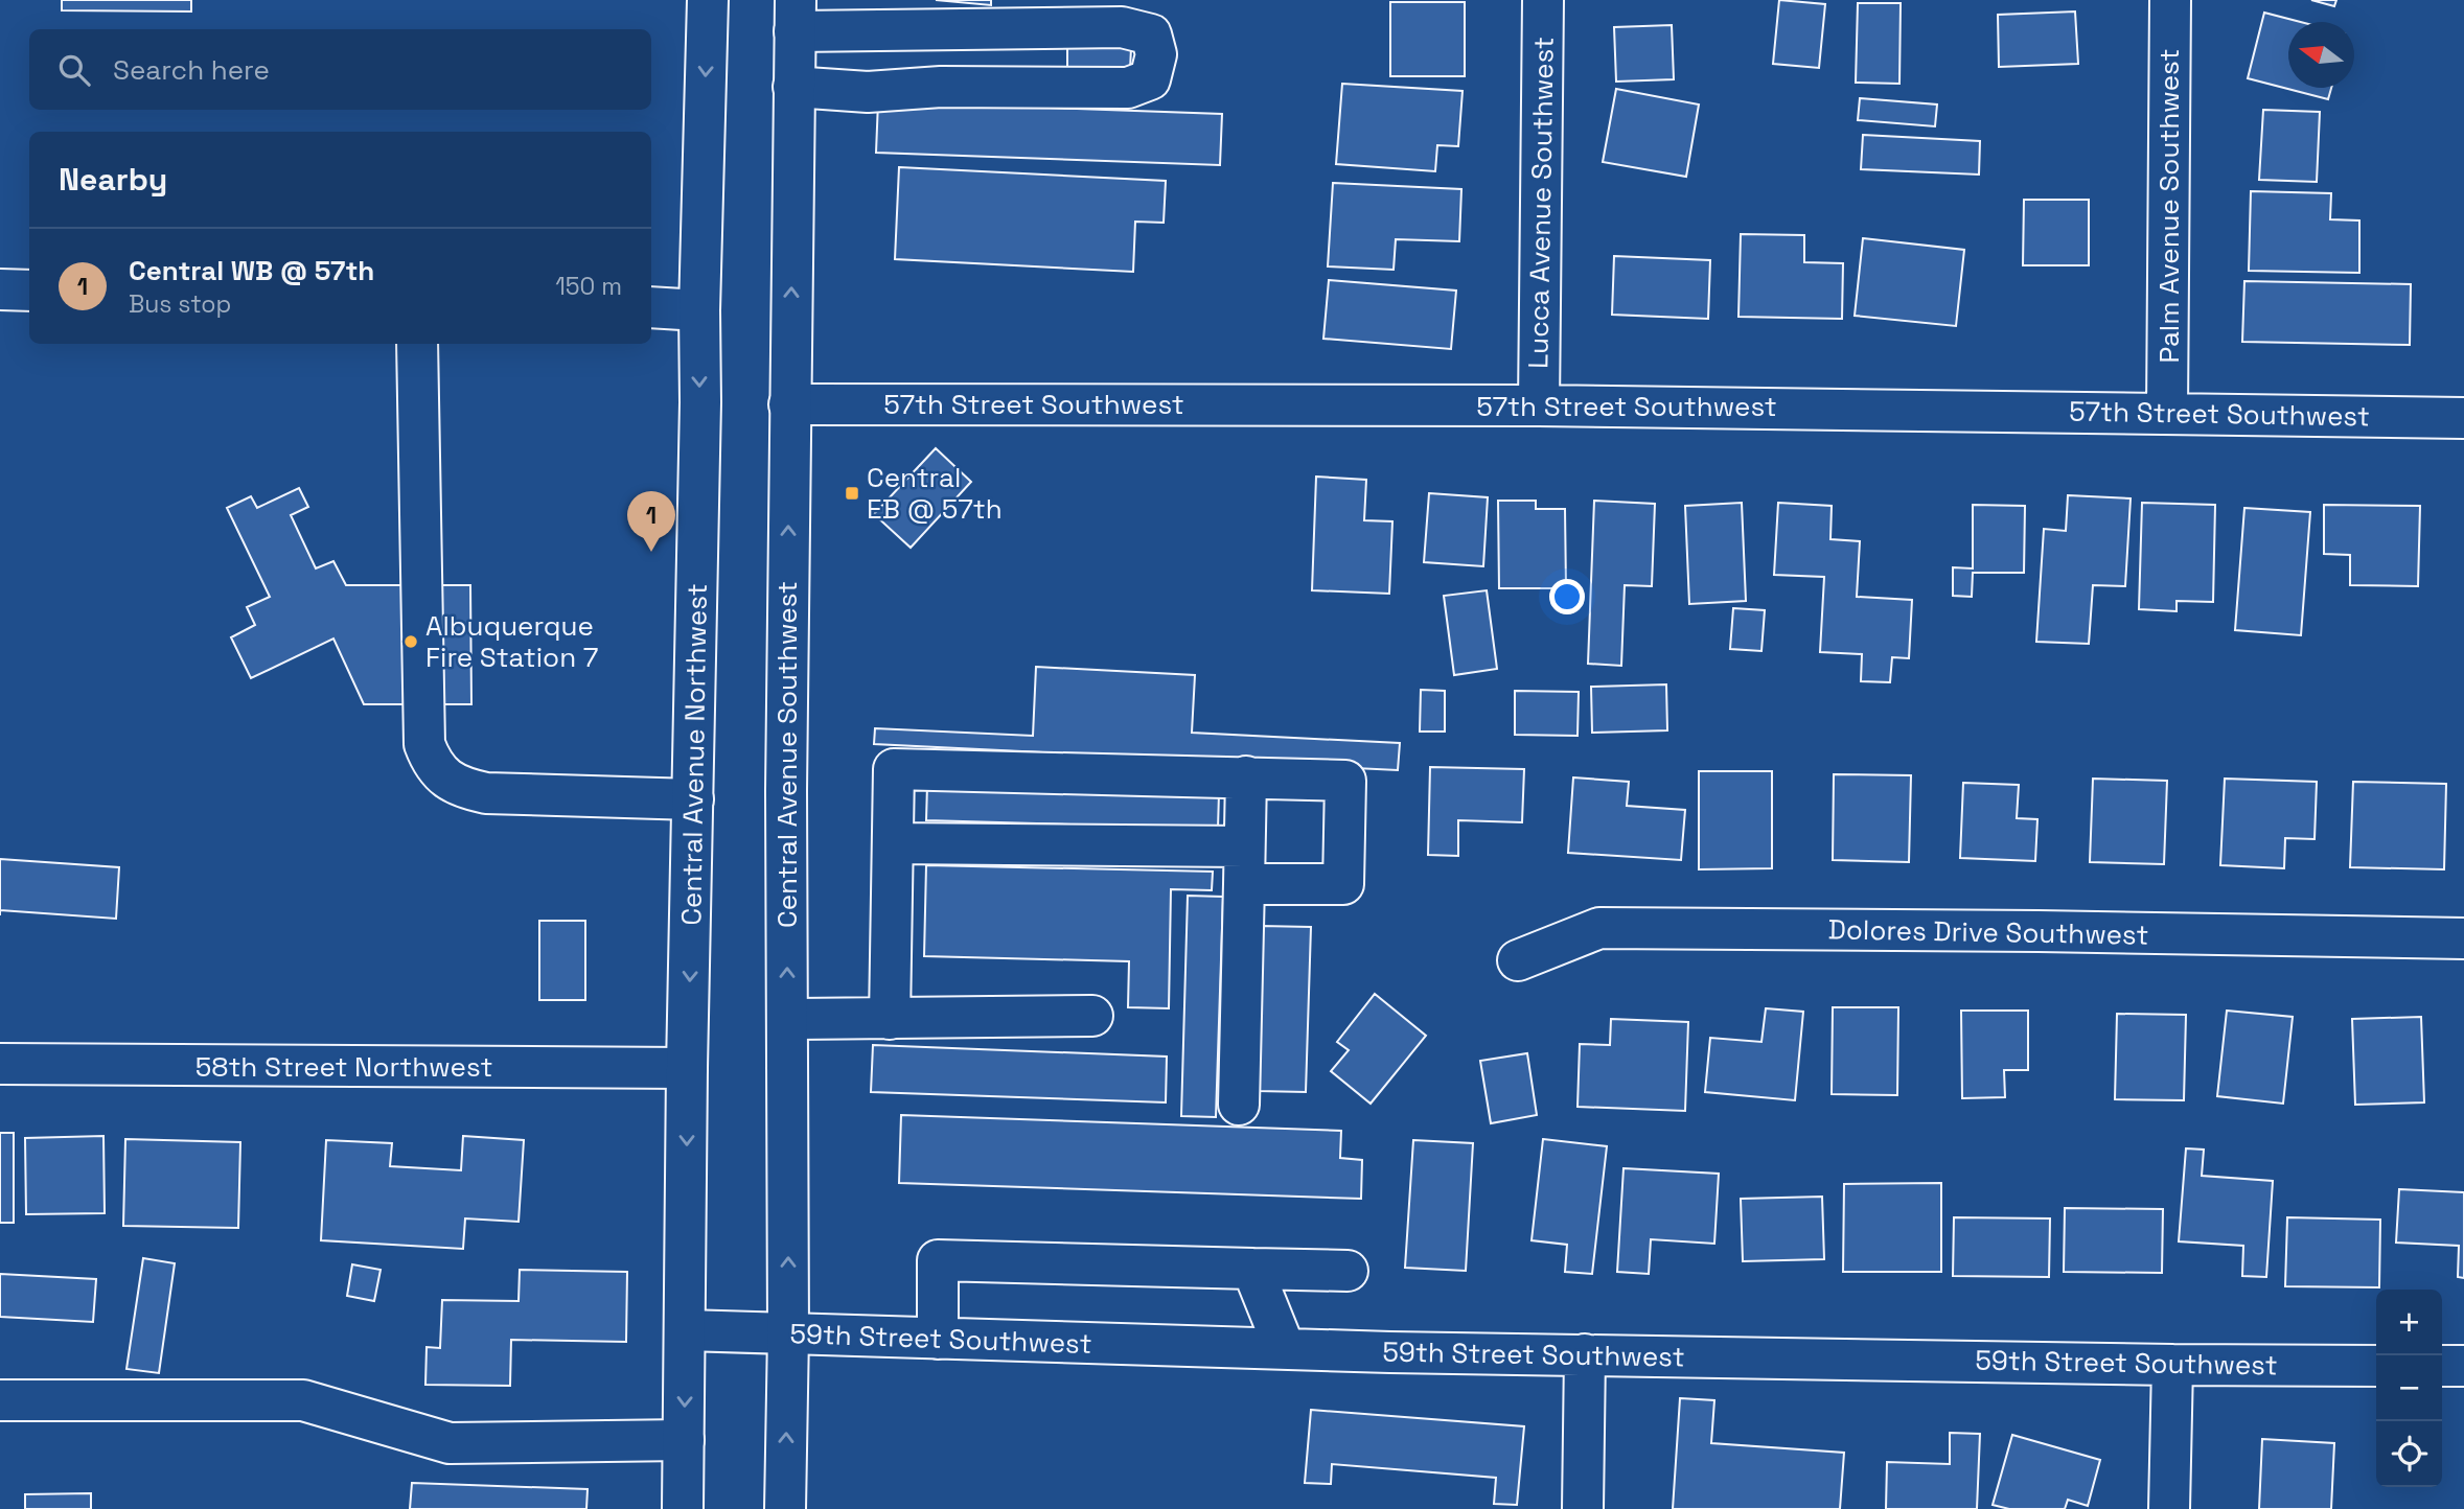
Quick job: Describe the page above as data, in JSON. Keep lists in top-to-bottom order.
{
  "streets": {
    "street": [
      "Lucca Avenue Southwest",
      "Palm Avenue Southwest",
      "57th Street Southwest",
      "Central Avenue Northwest",
      "Central Avenue Southwest",
      "Dolores Drive Southwest",
      "58th Street Northwest",
      "59th Street Southwest"
    ]
  },
  "crossings": [
    ["Lucca Avenue Southwest", "57th Street Southwest"],
    ["Palm Avenue Southwest", "57th Street Southwest"],
    ["57th Street Southwest", "Central Avenue Southwest"],
    ["Central Avenue Northwest", "58th Street Northwest"],
    ["Central Avenue Northwest", "59th Street Southwest"],
    ["Central Avenue Southwest", "59th Street Southwest"]
  ],
  "one_way": ["Central Avenue Northwest", "Central Avenue Southwest"],
  "places": {
    "transit": ["Central EB @ 57th"],
    "other": ["Albuquerque Fire Station 7"]
  },
  "north": "left",
  "page": {
    "search": "Search here",
    "heading": "Nearby",
    "list": [
      {
        "mark": "1",
        "name": "Central WB @ 57th",
        "note": "Bus stop",
        "value": "150 m"
      }
    ],
    "pins": "1",
    "map_buttons": ["+", "−"]
  }
}
